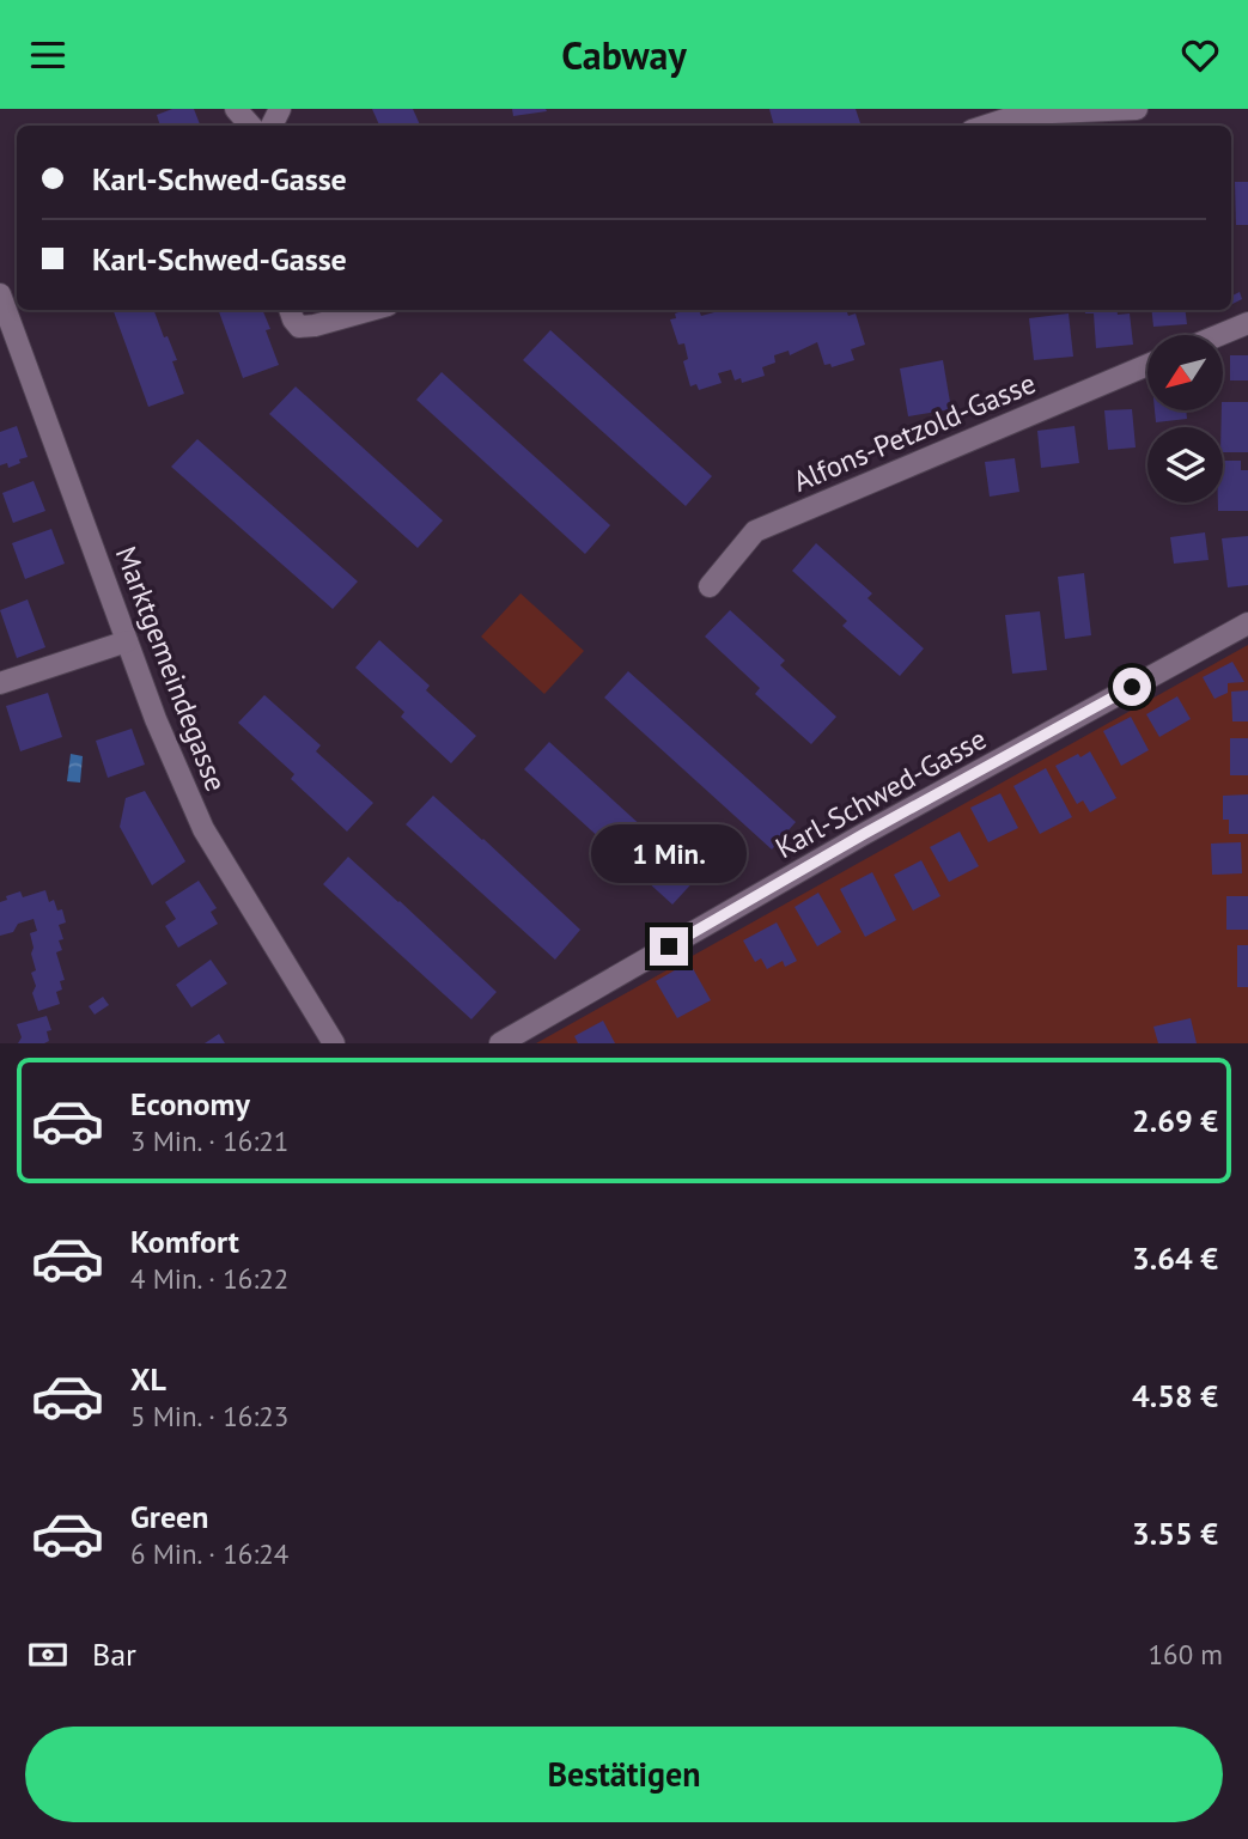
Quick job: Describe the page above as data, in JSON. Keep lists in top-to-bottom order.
{
  "streets": {
    "street": ["Alfons-Petzold-Gasse", "Marktgemeindegasse", "Karl-Schwed-Gasse"]
  },
  "north": "bottom left",
  "page": {
    "header": "Cabway",
    "banner": ["Karl-Schwed-Gasse", "Karl-Schwed-Gasse"],
    "bubble": "1 Min.",
    "list": [
      {
        "name": "Economy",
        "note": "3 Min. · 16:21",
        "value": "2.69 €"
      },
      {
        "name": "Komfort",
        "note": "4 Min. · 16:22",
        "value": "3.64 €"
      },
      {
        "name": "XL",
        "note": "5 Min. · 16:23",
        "value": "4.58 €"
      },
      {
        "name": "Green",
        "note": "6 Min. · 16:24",
        "value": "3.55 €"
      }
    ],
    "pay": ["Bar", "160 m"],
    "buttons": "Bestätigen"
  }
}
